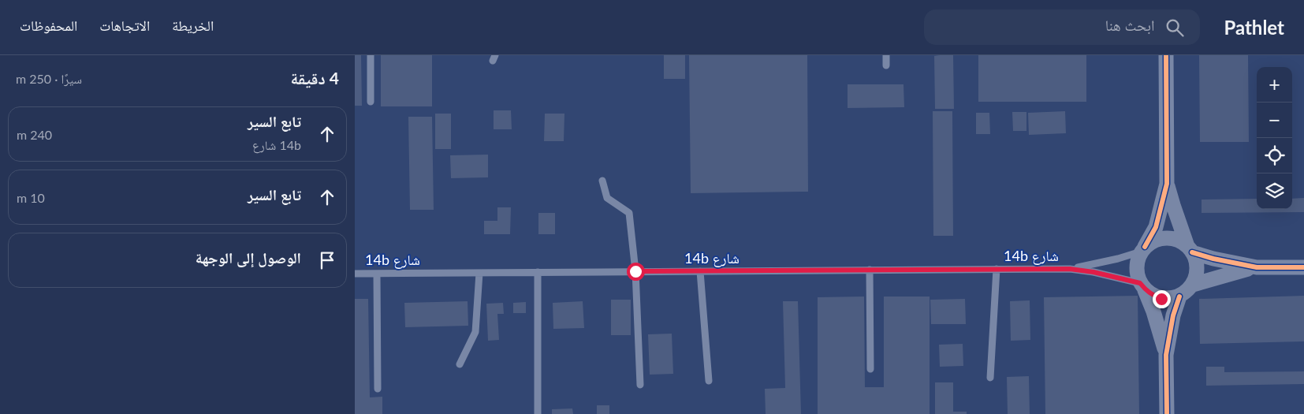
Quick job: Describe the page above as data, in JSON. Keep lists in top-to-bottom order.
{
  "streets": {
    "lane": ["14b شارع"]
  },
  "page": {
    "header": "Pathlet",
    "search": "ابحث هنا",
    "nav": ["الخريطة", "الاتجاهات", "المحفوظات"],
    "heading": ["4 دقيقة", "سيرًا · 250 m"],
    "map_buttons": ["+", "−"],
    "list": [
      ["تابع السير", "14b شارع", "240 m"],
      ["تابع السير", "10 m"],
      "الوصول إلى الوجهة"
    ]
  }
}
